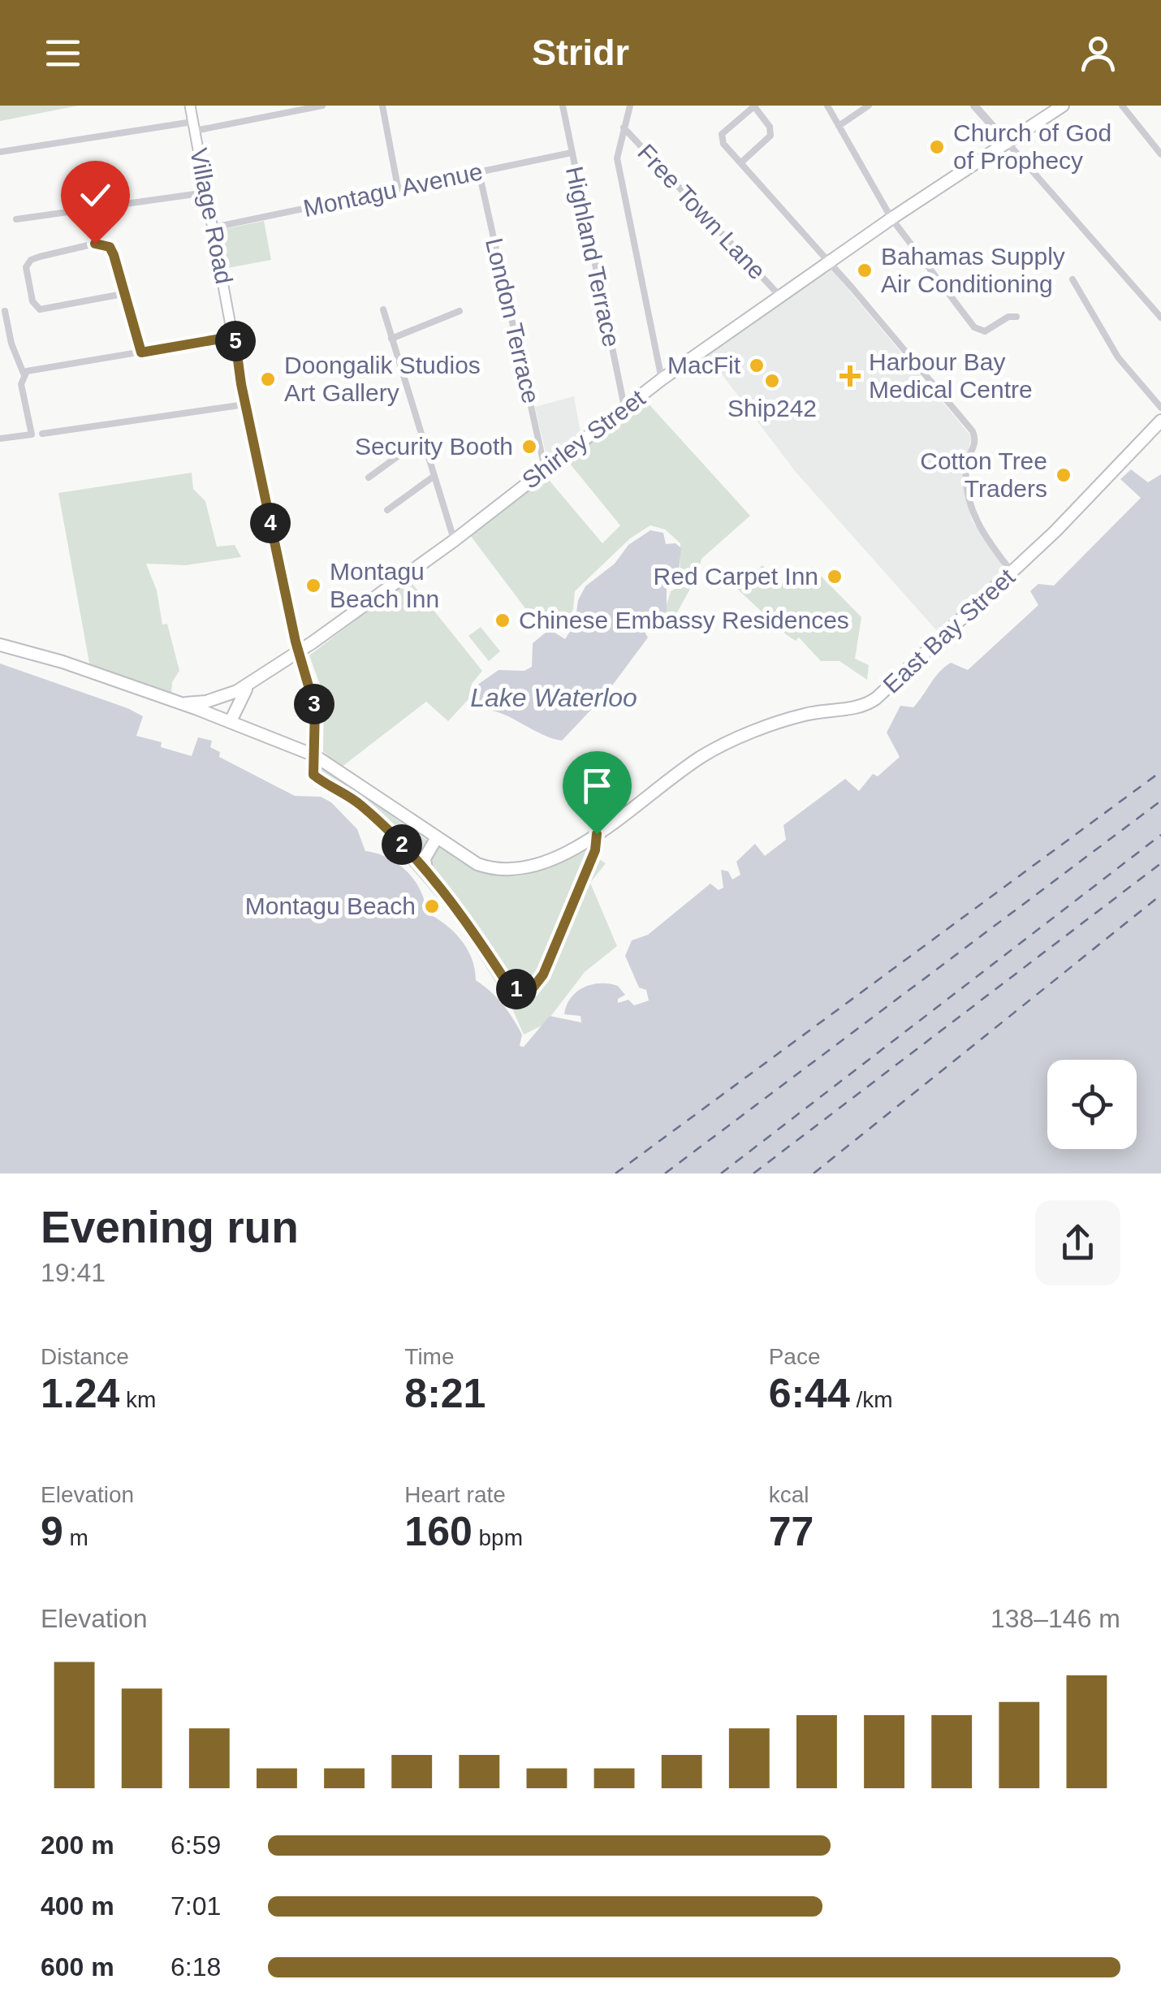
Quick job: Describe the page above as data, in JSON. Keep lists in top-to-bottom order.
{
  "streets": {
    "highway": ["Shirley Street", "East Bay Street"],
    "main road": ["Village Road"],
    "street": [
      "Montagu Avenue",
      "Free Town Lane",
      "Highland Terrace",
      "London Terrace"
    ]
  },
  "crossings": [
    ["Montagu Avenue", "Village Road"],
    ["Montagu Avenue", "Highland Terrace"],
    ["Montagu Avenue", "London Terrace"],
    ["Free Town Lane", "Shirley Street"],
    ["Village Road", "Shirley Street"],
    ["Village Road", "East Bay Street"],
    ["Highland Terrace", "Shirley Street"],
    ["London Terrace", "Shirley Street"],
    ["Shirley Street", "East Bay Street"]
  ],
  "water": ["Lake Waterloo"],
  "places": {
    "other": [
      "Church of God of Prophecy",
      "Bahamas Supply Air Conditioning",
      "MacFit",
      "Doongalik Studios Art Gallery",
      "Ship242",
      "Security Booth",
      "Cotton Tree Traders",
      "Red Carpet Inn",
      "Montagu Beach Inn",
      "Chinese Embassy Residences",
      "Montagu Beach"
    ],
    "health": ["Harbour Bay Medical Centre"]
  },
  "page": {
    "header": "Stridr",
    "pins": [
      "5",
      "4",
      "3",
      "2",
      "1"
    ],
    "heading": ["Evening run", "19:41"],
    "stats": [
      ["Distance", "1.24 km"],
      ["Time", "8:21"],
      ["Pace", "6:44 /km"],
      ["Elevation", "9 m"],
      ["Heart rate", "160 bpm"],
      ["kcal", "77"]
    ],
    "chart": ["Elevation", "138–146 m"],
    "list": [
      {
        "name": "200 m",
        "note": "6:59"
      },
      {
        "name": "400 m",
        "note": "7:01"
      },
      {
        "name": "600 m",
        "note": "6:18"
      }
    ]
  }
}
